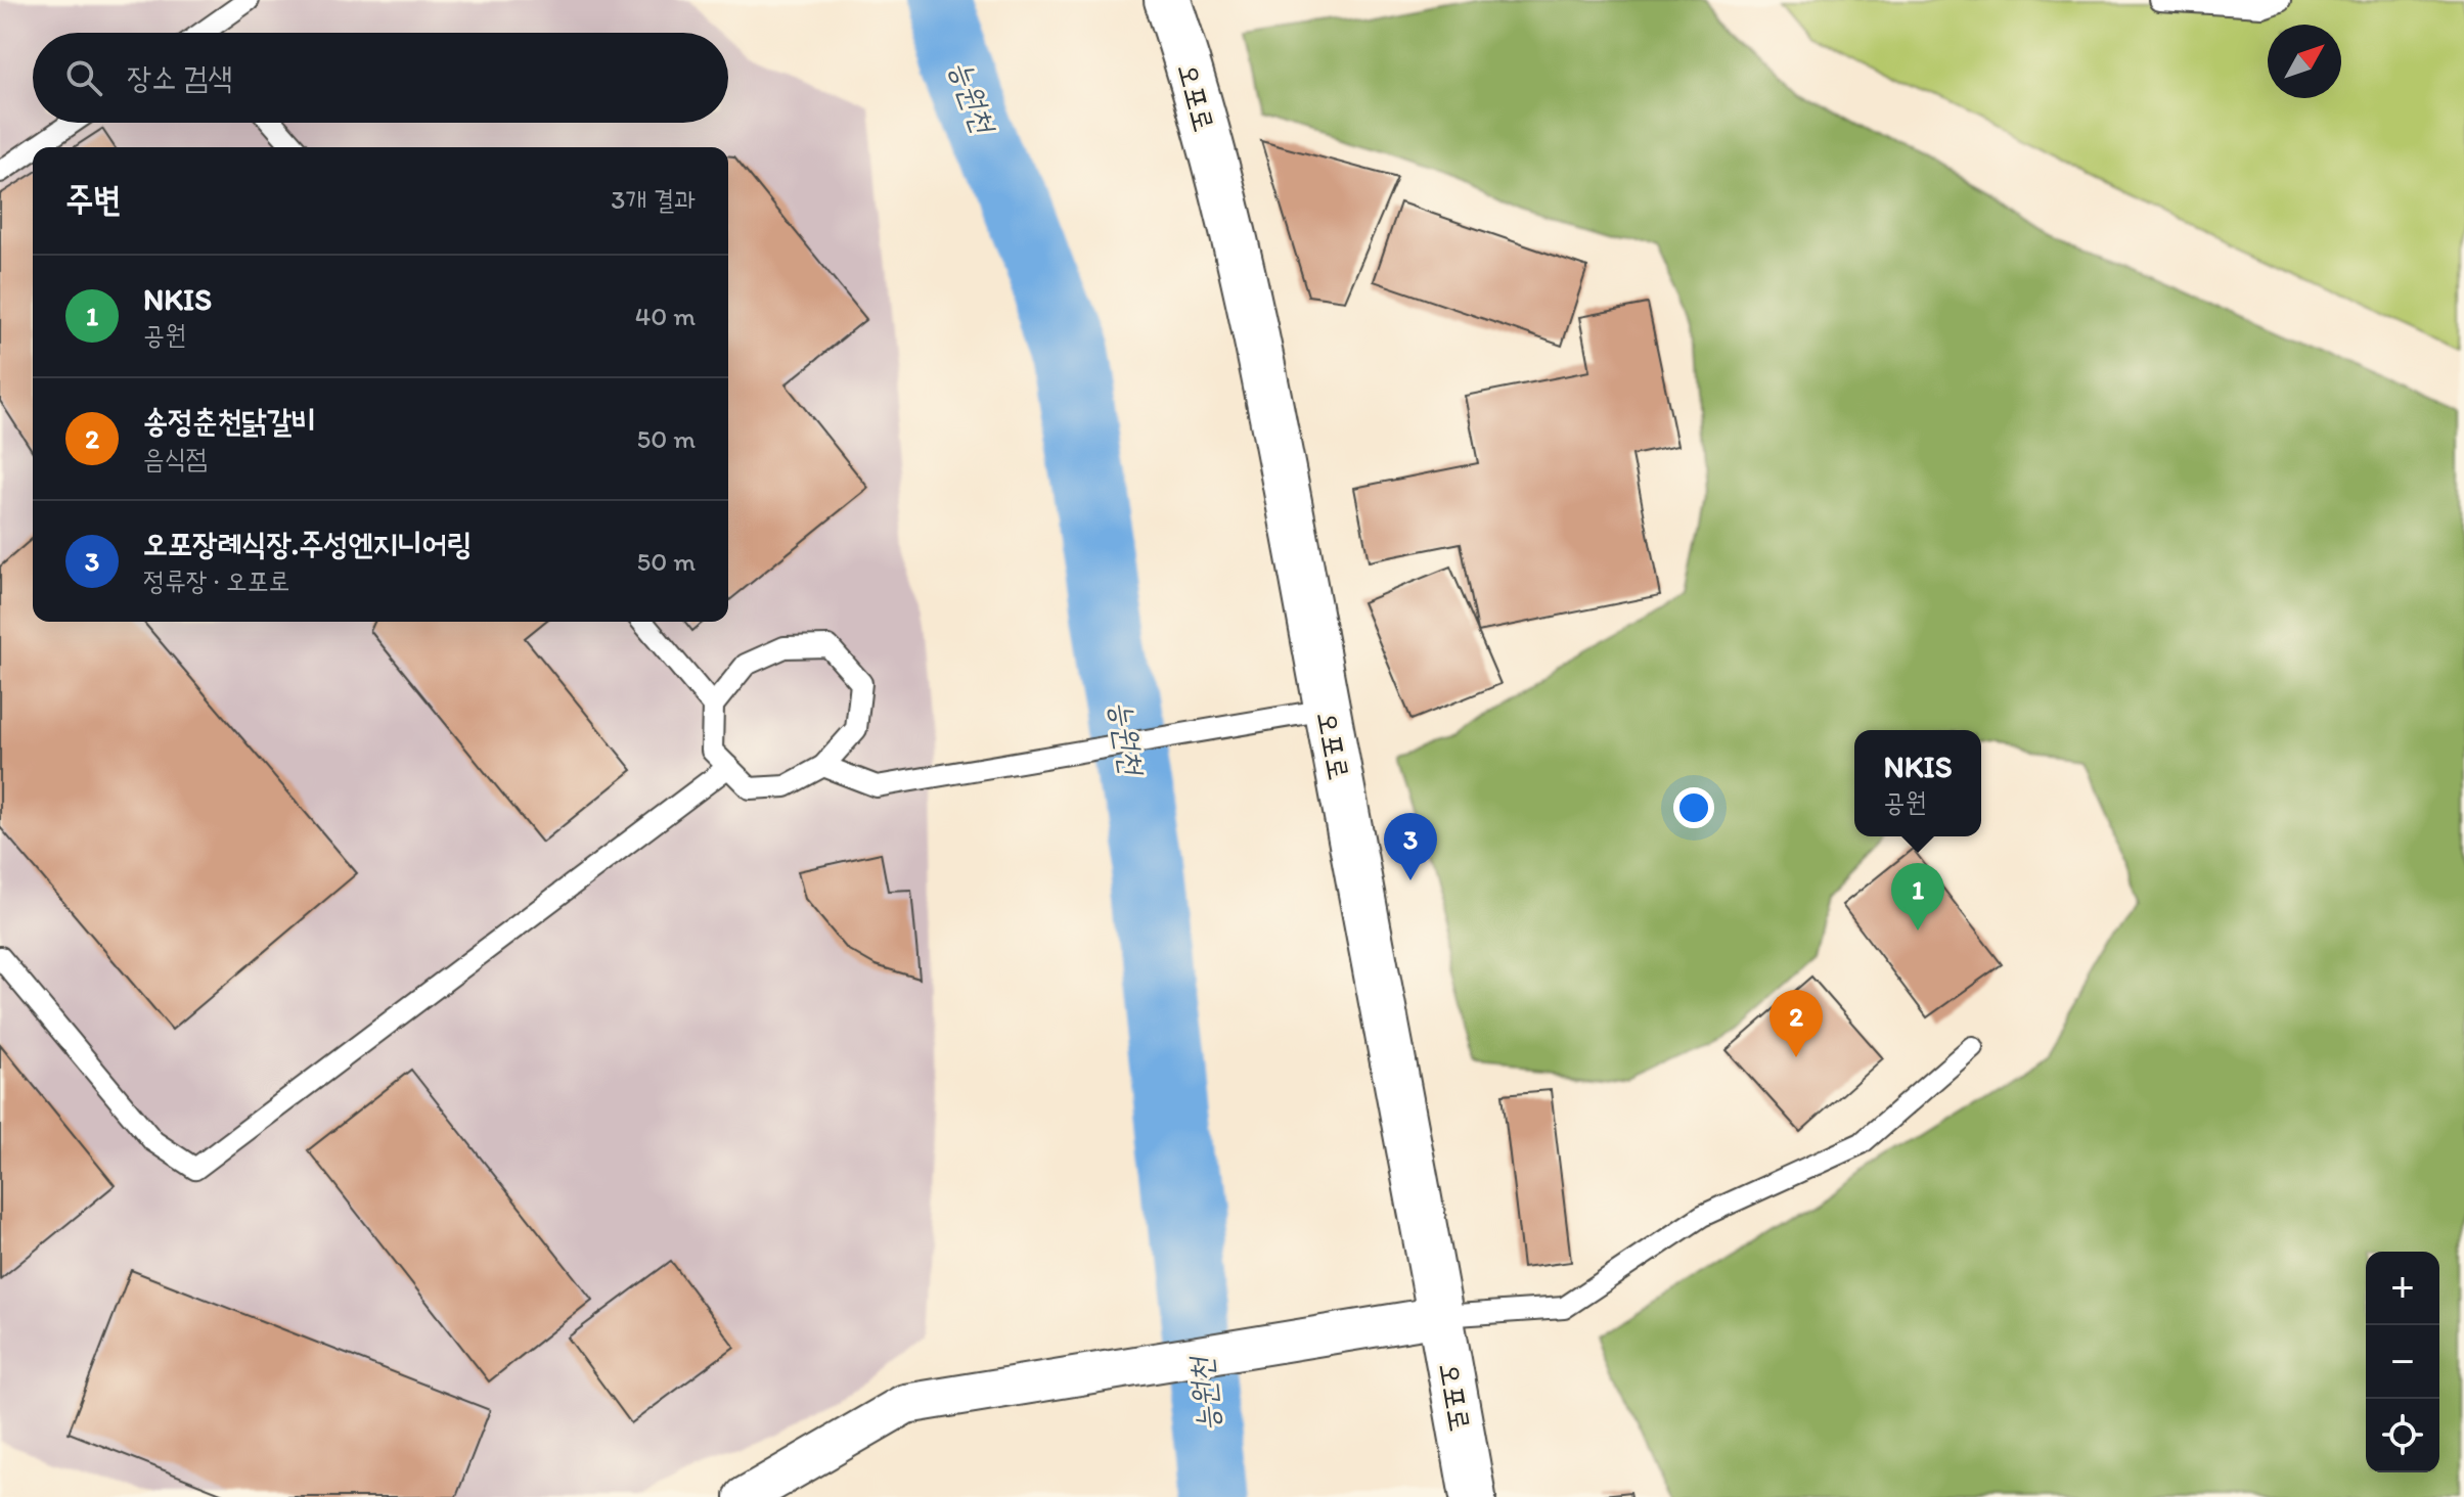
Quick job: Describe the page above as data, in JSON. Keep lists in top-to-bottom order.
{
  "streets": {
    "street": ["오포로"]
  },
  "water": ["능원천"],
  "north": "top right",
  "page": {
    "search": "장소 검색",
    "heading": ["주변", "3개 결과"],
    "list": [
      {
        "mark": "1",
        "name": "NKIS",
        "note": "공원",
        "value": "40 m"
      },
      {
        "mark": "2",
        "name": "송정춘천닭갈비",
        "note": "음식점",
        "value": "50 m"
      },
      {
        "mark": "3",
        "name": "오포장례식장.주성엔지니어링",
        "note": "정류장 · 오포로",
        "value": "50 m"
      }
    ],
    "popup": ["NKIS", "공원"],
    "pins": ["3", "1", "2"],
    "map_buttons": ["+", "−"]
  }
}
